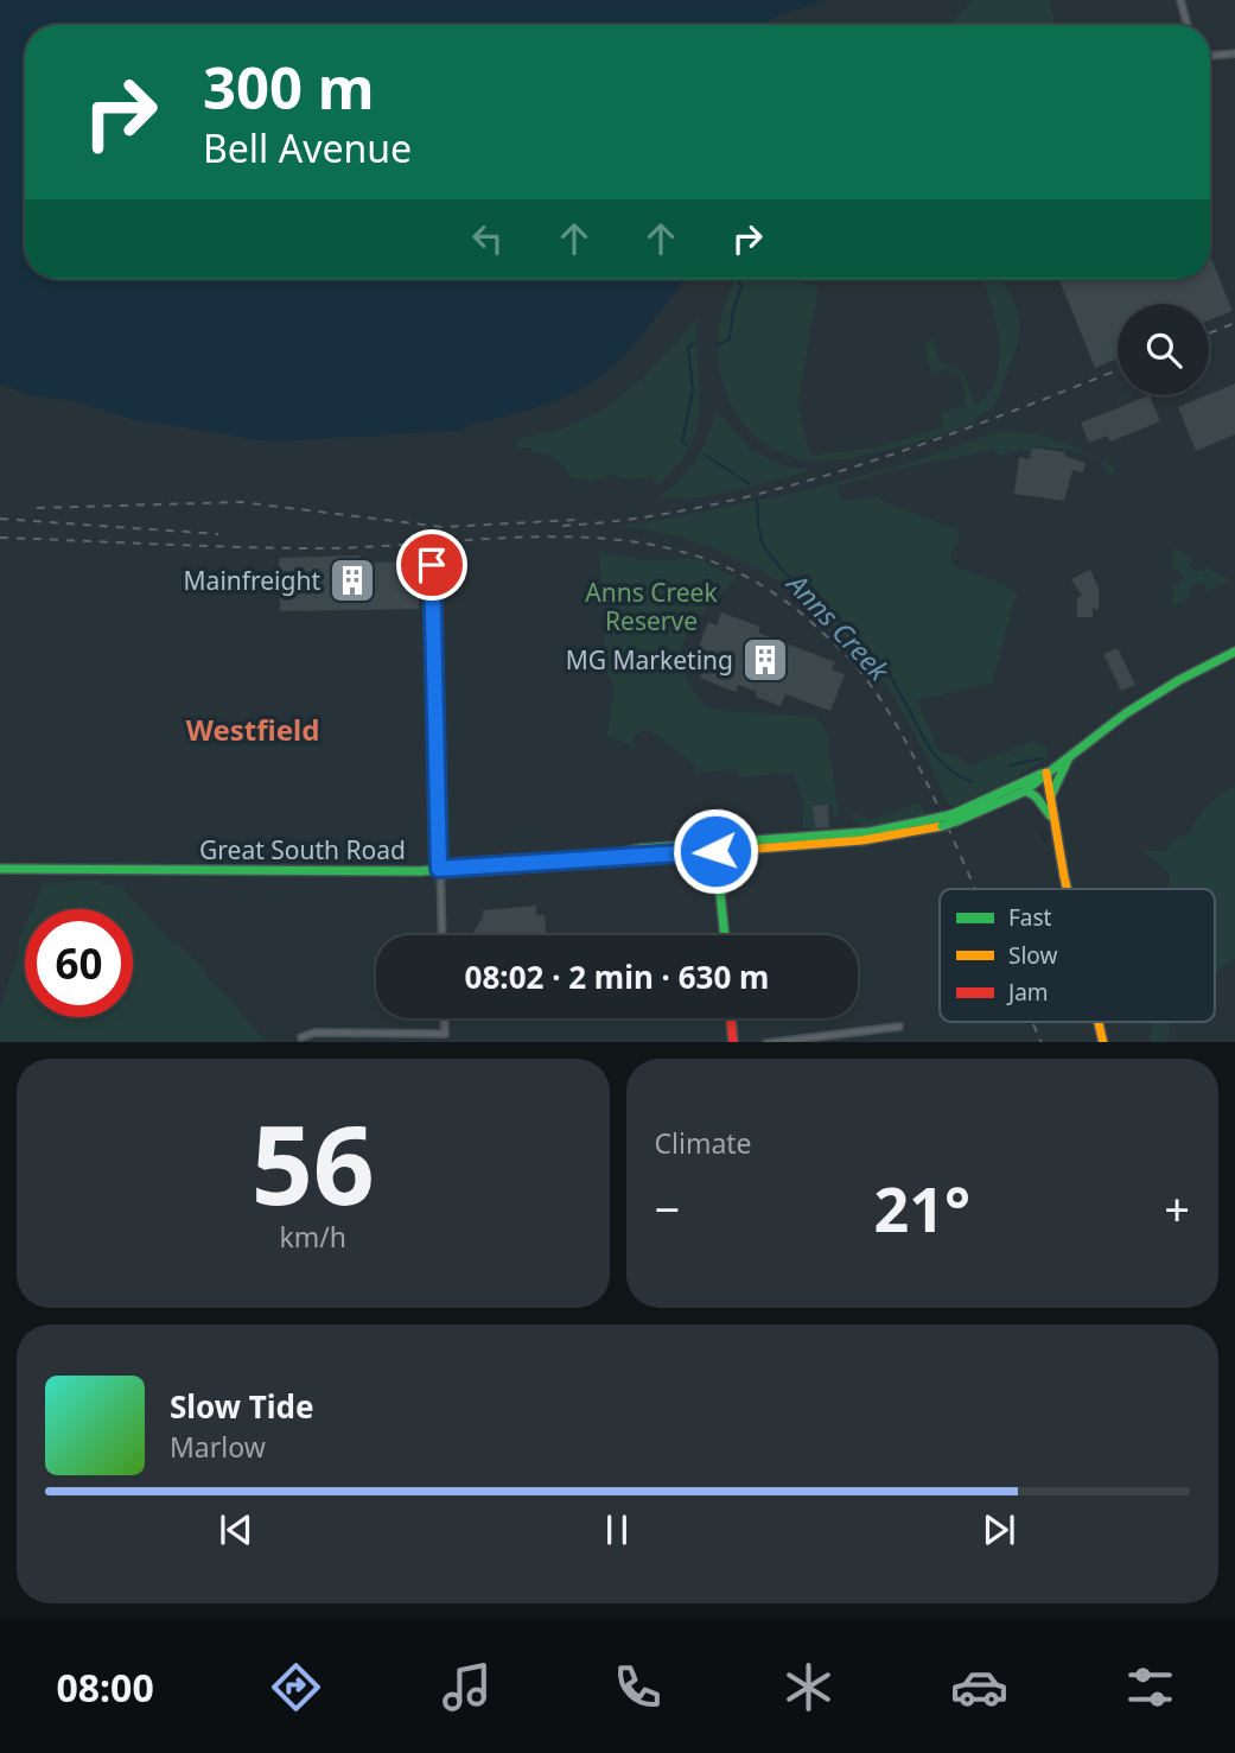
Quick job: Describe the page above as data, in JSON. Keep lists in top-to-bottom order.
{
  "streets": {
    "main road": ["Great South Road"]
  },
  "districts": ["Westfield"],
  "water": ["Anns Creek"],
  "parks": ["Anns Creek Reserve"],
  "places": {
    "building": ["Mainfreight", "MG Marketing"]
  },
  "legend": ["Fast", "Slow", "Jam"],
  "page": {
    "turn": ["300 m", "Bell Avenue"],
    "limit": "60",
    "trip": "08:02 · 2 min · 630 m",
    "tile": [
      ["56", "km/h"],
      "Climate"
    ],
    "heat": ["−", "21°", "+"],
    "song": ["Slow Tide", "Marlow"],
    "tabs": "08:00"
  }
}
